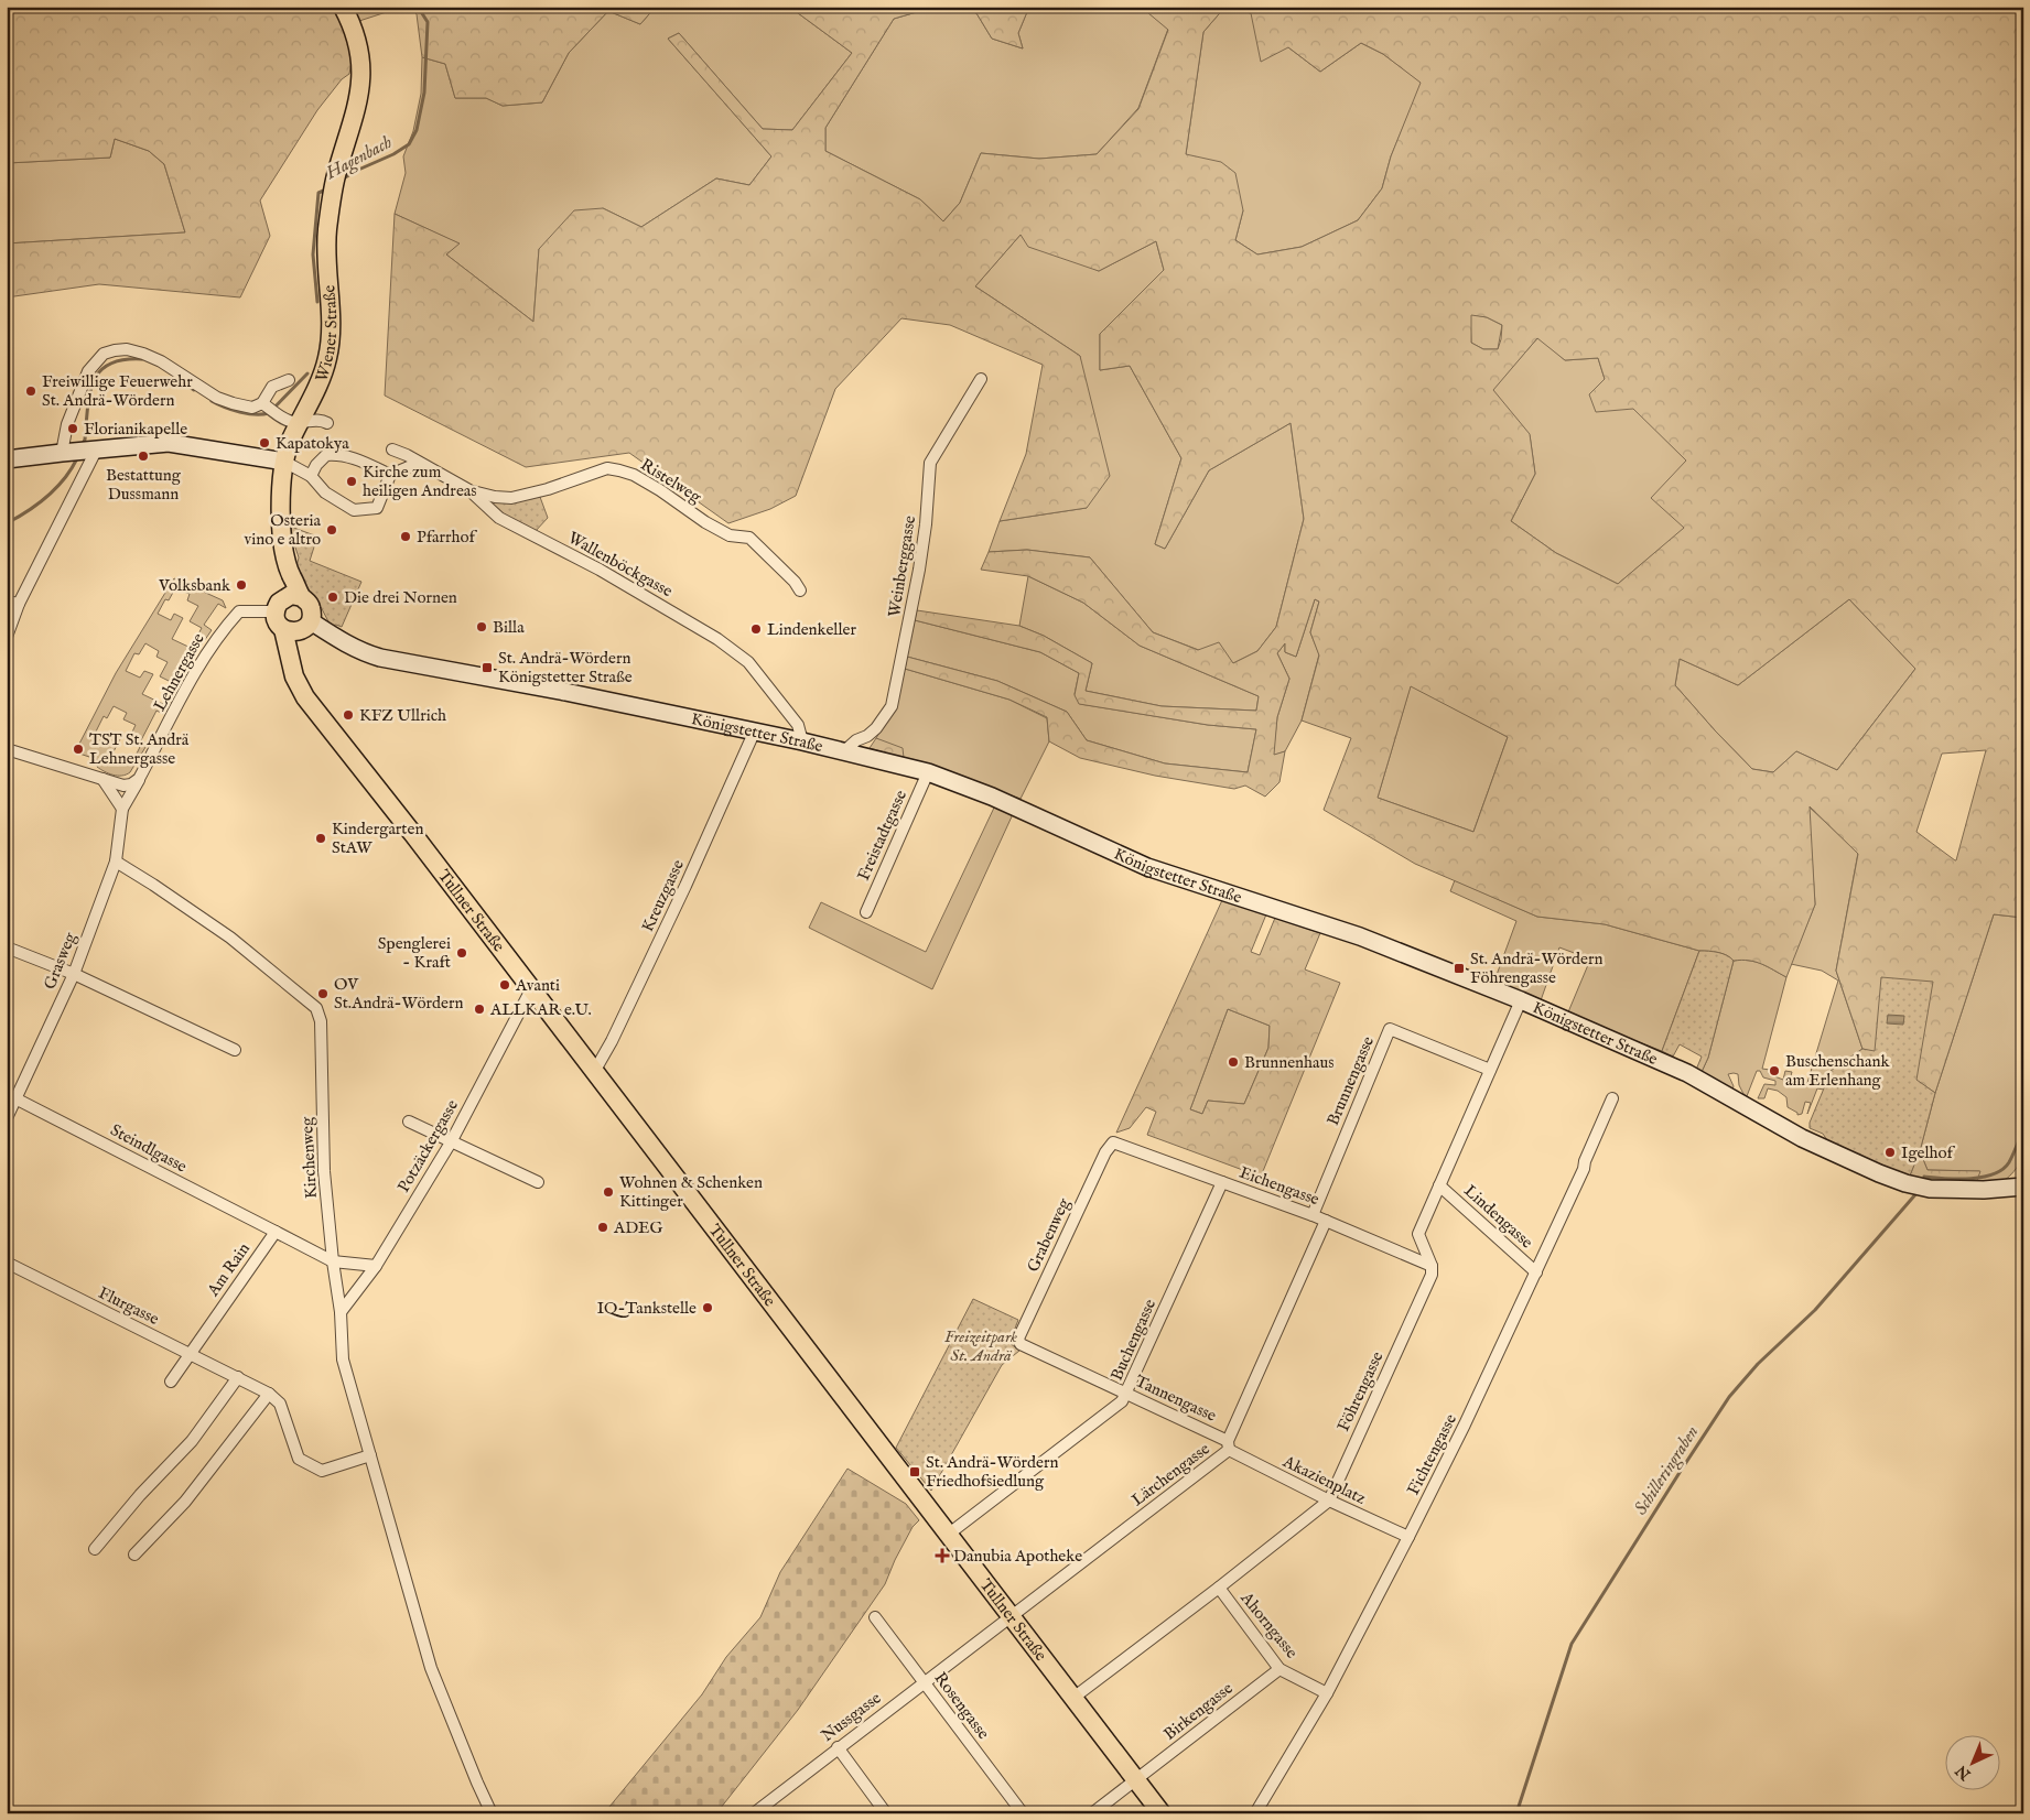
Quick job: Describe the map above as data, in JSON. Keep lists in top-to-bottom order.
{
  "streets": {
    "main road": ["Wiener Straße", "Königstetter Straße", "Tullner Straße"],
    "street": [
      "Ristelweg",
      "Wallenböckgasse",
      "Weinberggasse",
      "Lehnergasse",
      "Freistadtgasse",
      "Kreuzgasse",
      "Grasweg",
      "Brunnengasse",
      "Potzäckergasse",
      "Steindlgasse",
      "Kirchenweg",
      "Eichengasse",
      "Lindengasse",
      "Grabenweg",
      "Am Rain",
      "Flurgasse",
      "Buchengasse",
      "Föhrengasse",
      "Tannengasse",
      "Fichtengasse",
      "Lärchengasse",
      "Akazienplatz",
      "Ahorngasse",
      "Rosengasse",
      "Birkengasse",
      "Nussgasse"
    ]
  },
  "crossings": [
    ["Ristelweg", "Wallenböckgasse"],
    ["Wallenböckgasse", "Königstetter Straße"],
    ["Weinberggasse", "Königstetter Straße"],
    ["Lehnergasse", "Königstetter Straße"],
    ["Lehnergasse", "Tullner Straße"],
    ["Lehnergasse", "Grasweg"],
    ["Königstetter Straße", "Freistadtgasse"],
    ["Königstetter Straße", "Kreuzgasse"],
    ["Königstetter Straße", "Tullner Straße"],
    ["Kreuzgasse", "Tullner Straße"],
    ["Tullner Straße", "Potzäckergasse"],
    ["Tullner Straße", "Buchengasse"],
    ["Tullner Straße", "Föhrengasse"],
    ["Tullner Straße", "Lärchengasse"],
    ["Tullner Straße", "Birkengasse"],
    ["Grasweg", "Steindlgasse"],
    ["Grasweg", "Kirchenweg"],
    ["Brunnengasse", "Eichengasse"],
    ["Potzäckergasse", "Kirchenweg"],
    ["Steindlgasse", "Am Rain"],
    ["Kirchenweg", "Flurgasse"],
    ["Eichengasse", "Grabenweg"],
    ["Eichengasse", "Buchengasse"],
    ["Eichengasse", "Föhrengasse"],
    ["Eichengasse", "Lärchengasse"],
    ["Lindengasse", "Fichtengasse"],
    ["Grabenweg", "Tannengasse"],
    ["Am Rain", "Flurgasse"],
    ["Buchengasse", "Tannengasse"],
    ["Föhrengasse", "Akazienplatz"],
    ["Föhrengasse", "Ahorngasse"],
    ["Tannengasse", "Lärchengasse"],
    ["Tannengasse", "Akazienplatz"],
    ["Fichtengasse", "Akazienplatz"],
    ["Fichtengasse", "Ahorngasse"],
    ["Lärchengasse", "Akazienplatz"],
    ["Lärchengasse", "Nussgasse"],
    ["Ahorngasse", "Birkengasse"],
    ["Rosengasse", "Nussgasse"]
  ],
  "water": ["Hagenbach", "Schilleringraben"],
  "parks": ["Freizeitpark St. Andrä"],
  "places": {
    "other": [
      "Freiwillige Feuerwehr St. Andrä-Wördern",
      "Florianikapelle",
      "Kapatokya",
      "Bestattung Dussmann",
      "Kirche zum heiligen Andreas",
      "Osteria vino e altro",
      "Pfarrhof",
      "Volksbank",
      "Die drei Nornen",
      "Billa",
      "Lindenkeller",
      "KFZ Ullrich",
      "TST St. Andrä Lehnergasse",
      "Kindergarten StAW",
      "Spenglerei - Kraft",
      "Avanti",
      "OV St.Andrä-Wördern",
      "ALLKAR e.U.",
      "Brunnenhaus",
      "Buschenschank am Erlenhang",
      "Igelhof",
      "Wohnen & Schenken Kittinger",
      "ADEG",
      "IQ-Tankstelle"
    ],
    "transit": ["St. Andrä-Wördern Königstetter Straße", "St. Andrä-Wördern Föhrengasse", "St. Andrä-Wördern Friedhofsiedlung"],
    "health": ["Danubia Apotheke"]
  },
  "north": "bottom left"
}
